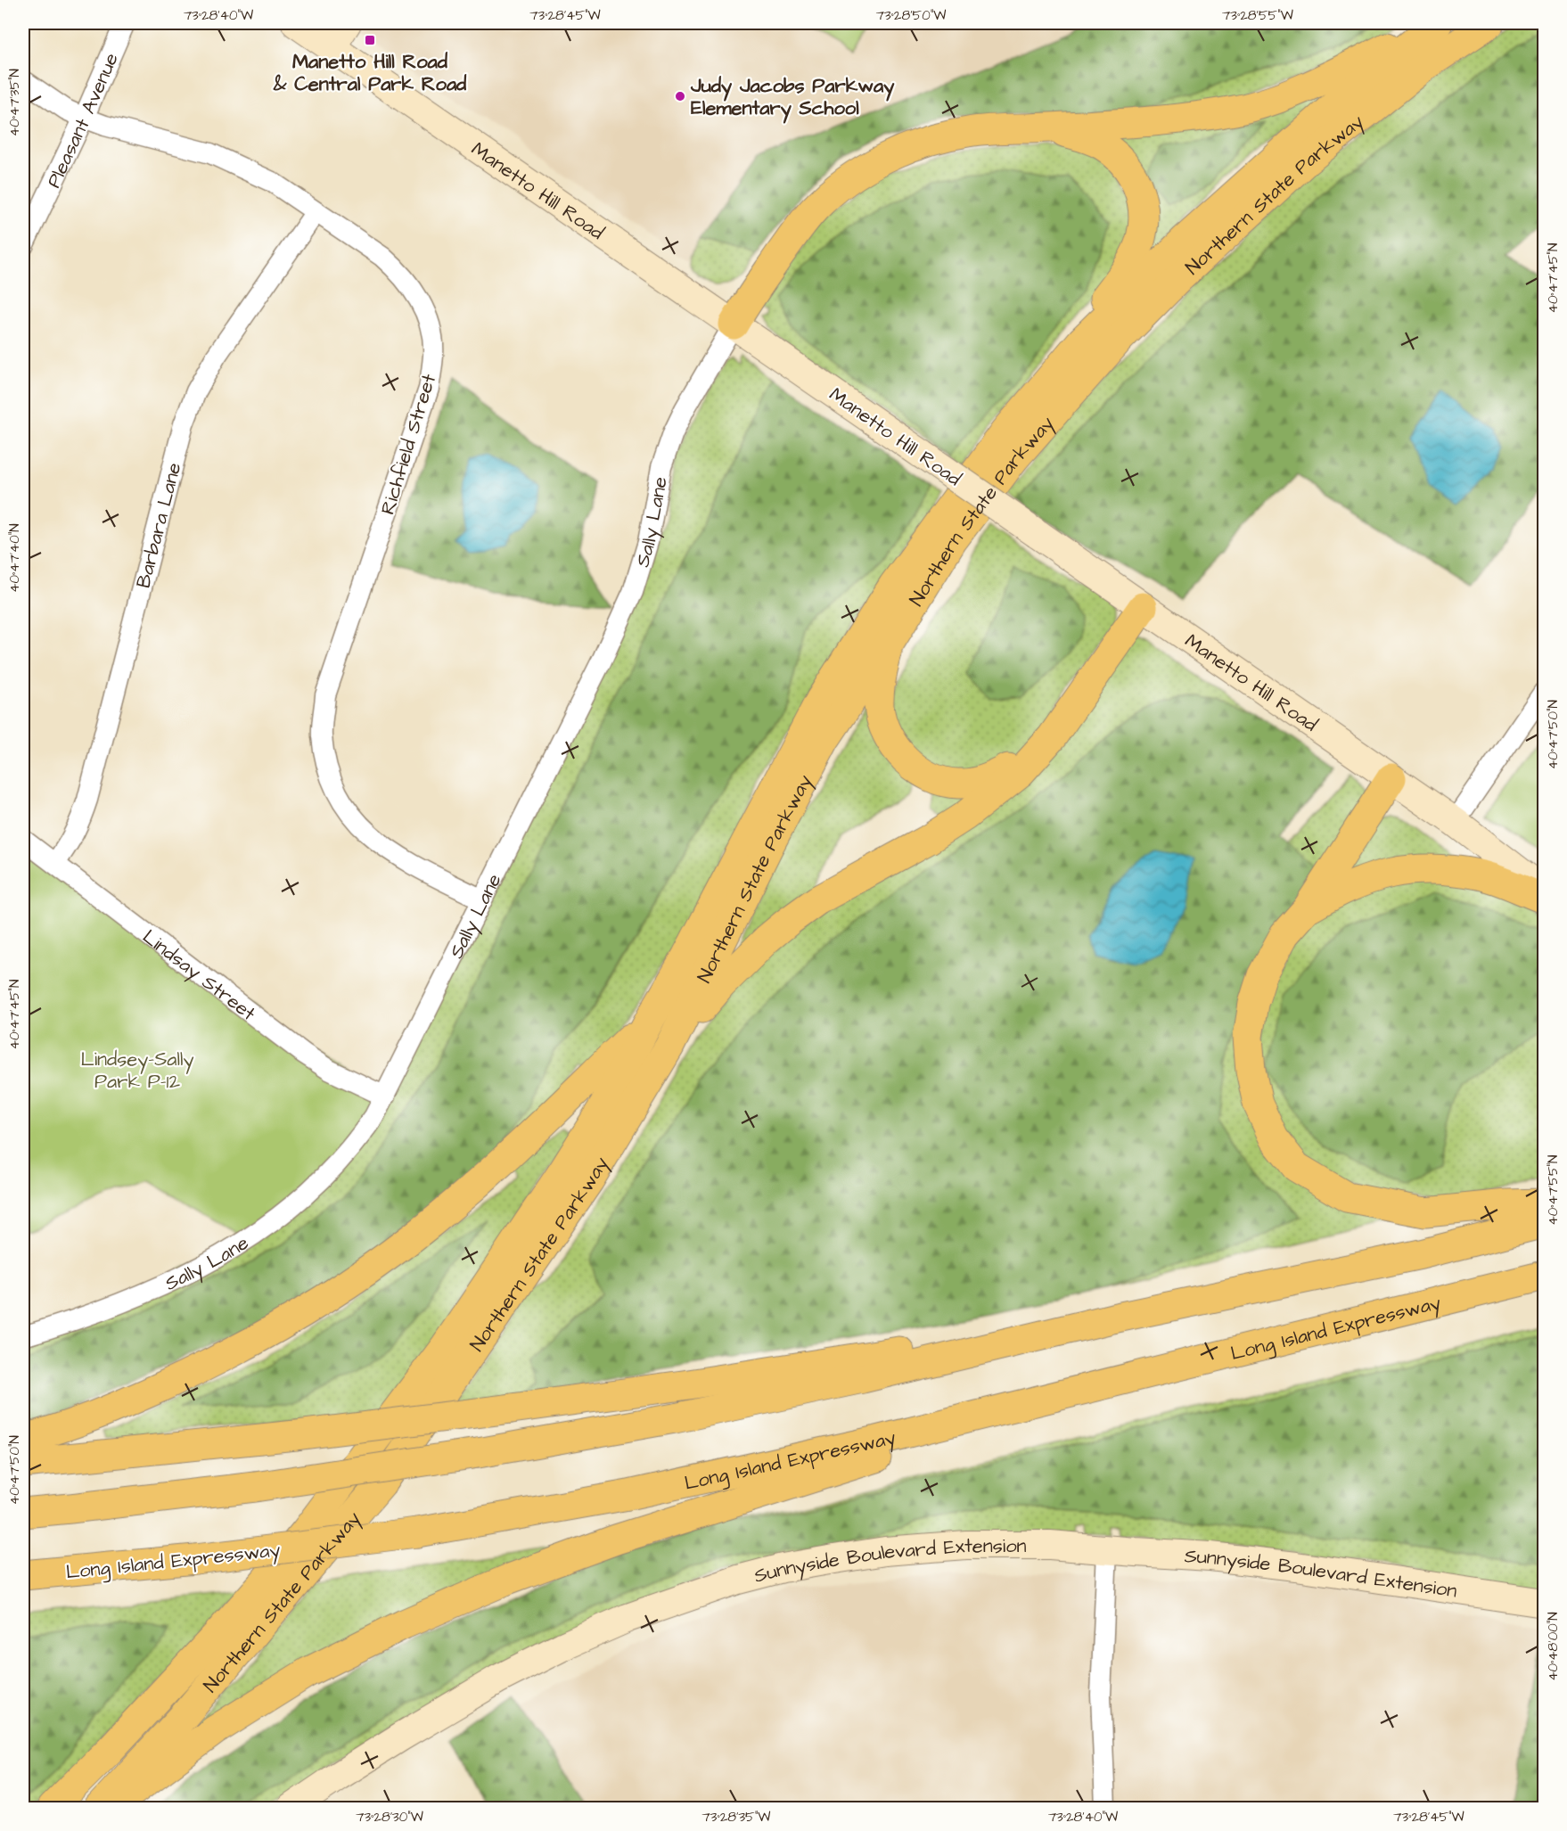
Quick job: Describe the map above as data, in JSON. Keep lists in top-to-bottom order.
{
  "streets": {
    "highway": ["Northern State Parkway", "Long Island Expressway"],
    "main road": ["Manetto Hill Road", "Sunnyside Boulevard Extension"],
    "street": [
      "Pleasant Avenue",
      "Richfield Street",
      "Sally Lane",
      "Barbara Lane",
      "Lindsay Street"
    ]
  },
  "crossings": [
    ["Pleasant Avenue", "Richfield Street"],
    ["Manetto Hill Road", "Sally Lane"],
    ["Richfield Street", "Sally Lane"],
    ["Richfield Street", "Barbara Lane"],
    ["Sally Lane", "Lindsay Street"],
    ["Barbara Lane", "Lindsay Street"]
  ],
  "parks": ["Lindsey-Sally Park P-12"],
  "places": {
    "transit": ["Manetto Hill Road & Central Park Road"],
    "other": ["Judy Jacobs Parkway Elementary School"]
  },
  "coordinates": [
    "73°28'40\"W",
    "73°28'45\"W",
    "73°28'50\"W",
    "73°28'55\"W",
    "40°47'35\"N",
    "40°47'45\"N",
    "40°47'40\"N",
    "40°47'50\"N",
    "40°47'55\"N",
    "40°48'00\"N",
    "73°28'30\"W",
    "73°28'35\"W"
  ]
}
